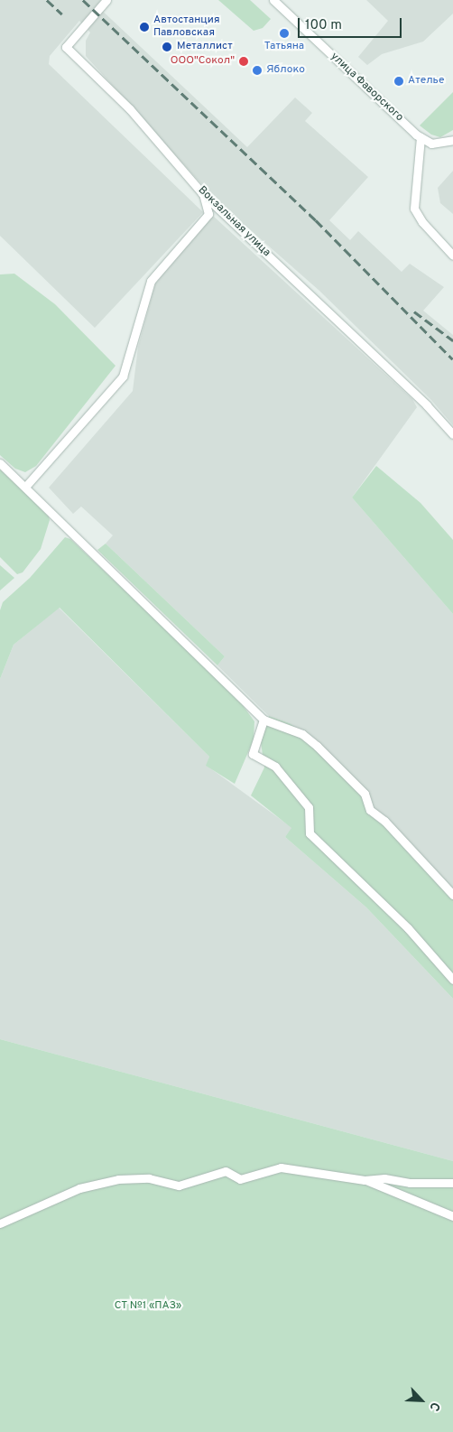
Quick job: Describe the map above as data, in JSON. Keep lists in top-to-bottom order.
{
  "streets": {
    "street": ["улица Фаворского", "Вокзальная улица"]
  },
  "parks": ["СТ №1 «ПАЗ»"],
  "places": [
    "Автостанция Павловская",
    "Татьяна",
    "Металлист",
    "ООО\"Сокол\"",
    "Яблоко",
    "Ателье"
  ],
  "scale_bar": "100 m",
  "north": "bottom right"
}
